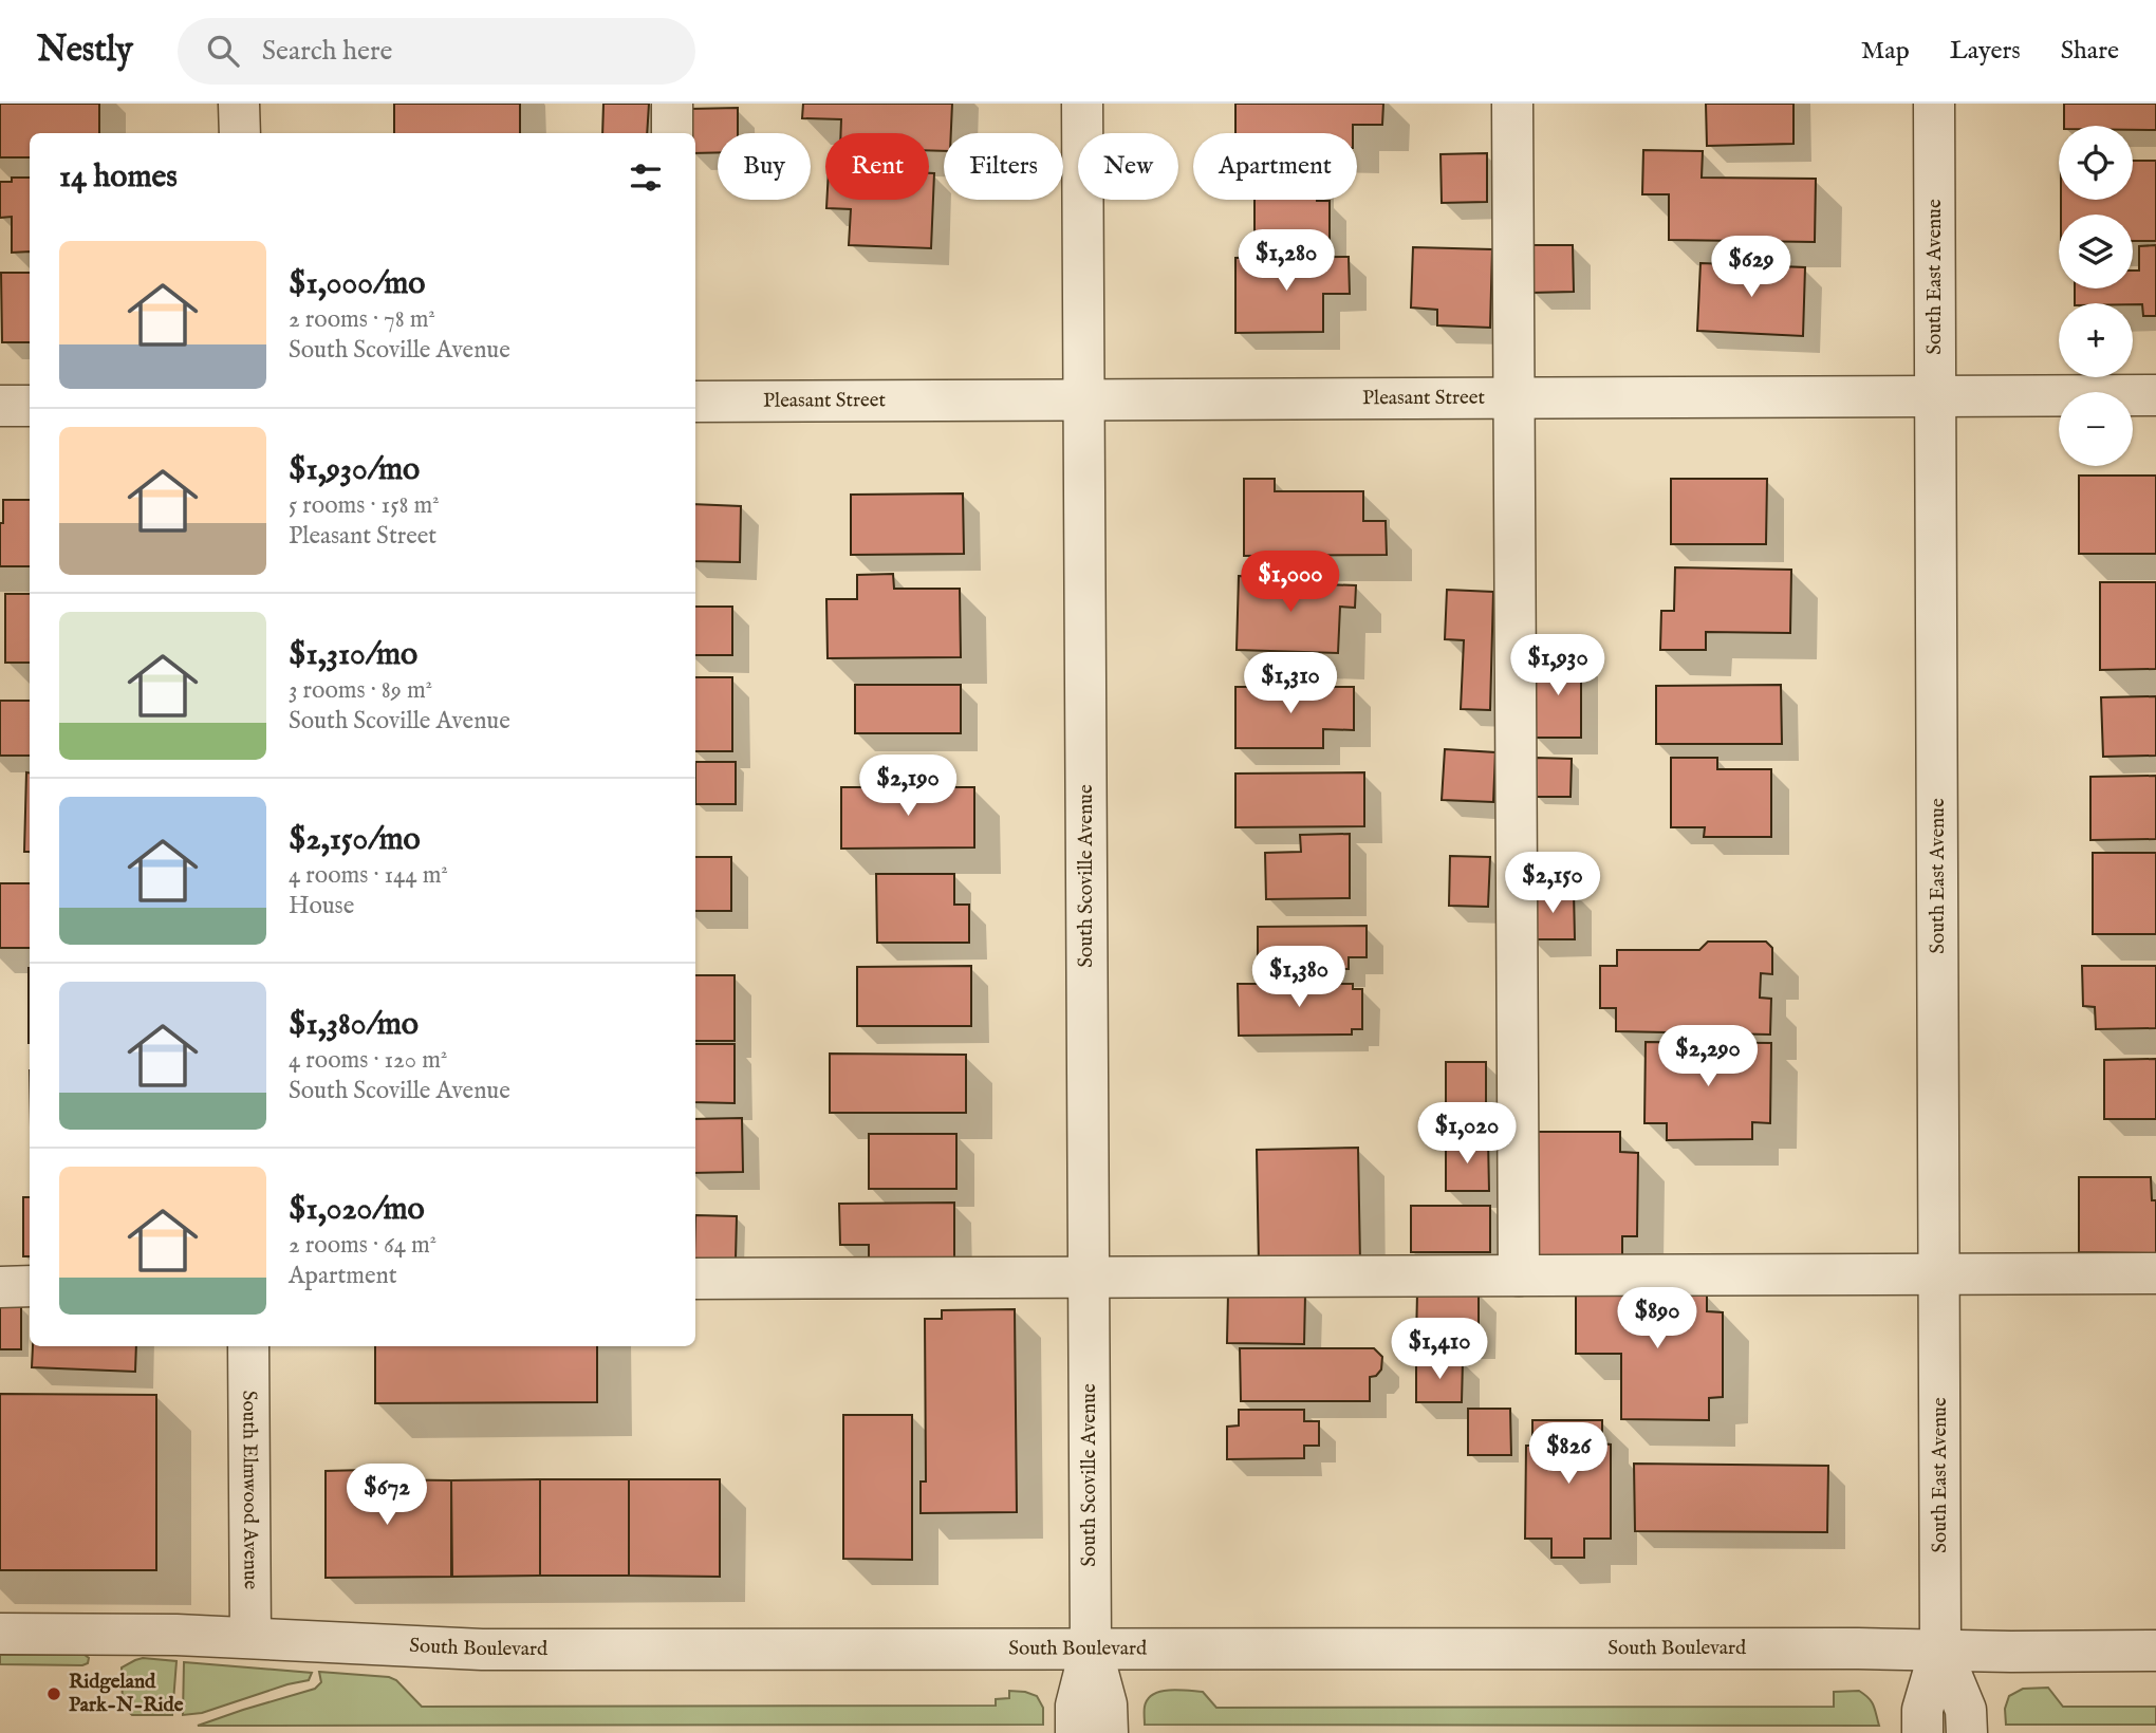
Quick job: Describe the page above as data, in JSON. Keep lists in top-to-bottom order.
{
  "streets": {
    "street": [
      "South East Avenue",
      "Pleasant Street",
      "South Scoville Avenue",
      "South Elmwood Avenue",
      "South Boulevard"
    ]
  },
  "crossings": [
    ["South East Avenue", "Pleasant Street"],
    ["South East Avenue", "South Boulevard"],
    ["Pleasant Street", "South Scoville Avenue"],
    ["South Scoville Avenue", "South Boulevard"],
    ["South Elmwood Avenue", "South Boulevard"]
  ],
  "places": ["Ridgeland Park-N-Ride"],
  "page": {
    "header": "Nestly",
    "search": "Search here",
    "nav": ["Map", "Layers", "Share"],
    "map_buttons": ["+", "−"],
    "chip": [
      "Buy",
      "Rent",
      "Filters",
      "New",
      "Apartment"
    ],
    "heading": "14 homes",
    "list": [
      {
        "name": "$1,000/mo",
        "note": "2 rooms · 78 m² · South Scoville Avenue"
      },
      {
        "name": "$1,930/mo",
        "note": "5 rooms · 158 m² · Pleasant Street"
      },
      {
        "name": "$1,310/mo",
        "note": "3 rooms · 89 m² · South Scoville Avenue"
      },
      {
        "name": "$2,150/mo",
        "note": "4 rooms · 144 m² · House"
      },
      {
        "name": "$1,380/mo",
        "note": "4 rooms · 120 m² · South Scoville Avenue"
      },
      {
        "name": "$1,020/mo",
        "note": "2 rooms · 64 m² · Apartment"
      }
    ],
    "price": [
      "$1,280",
      "$629",
      "$1,000",
      "$1,930",
      "$1,310",
      "$2,190",
      "$2,150",
      "$1,380",
      "$2,290",
      "$1,020",
      "$890",
      "$1,410",
      "$826",
      "$672"
    ]
  }
}
